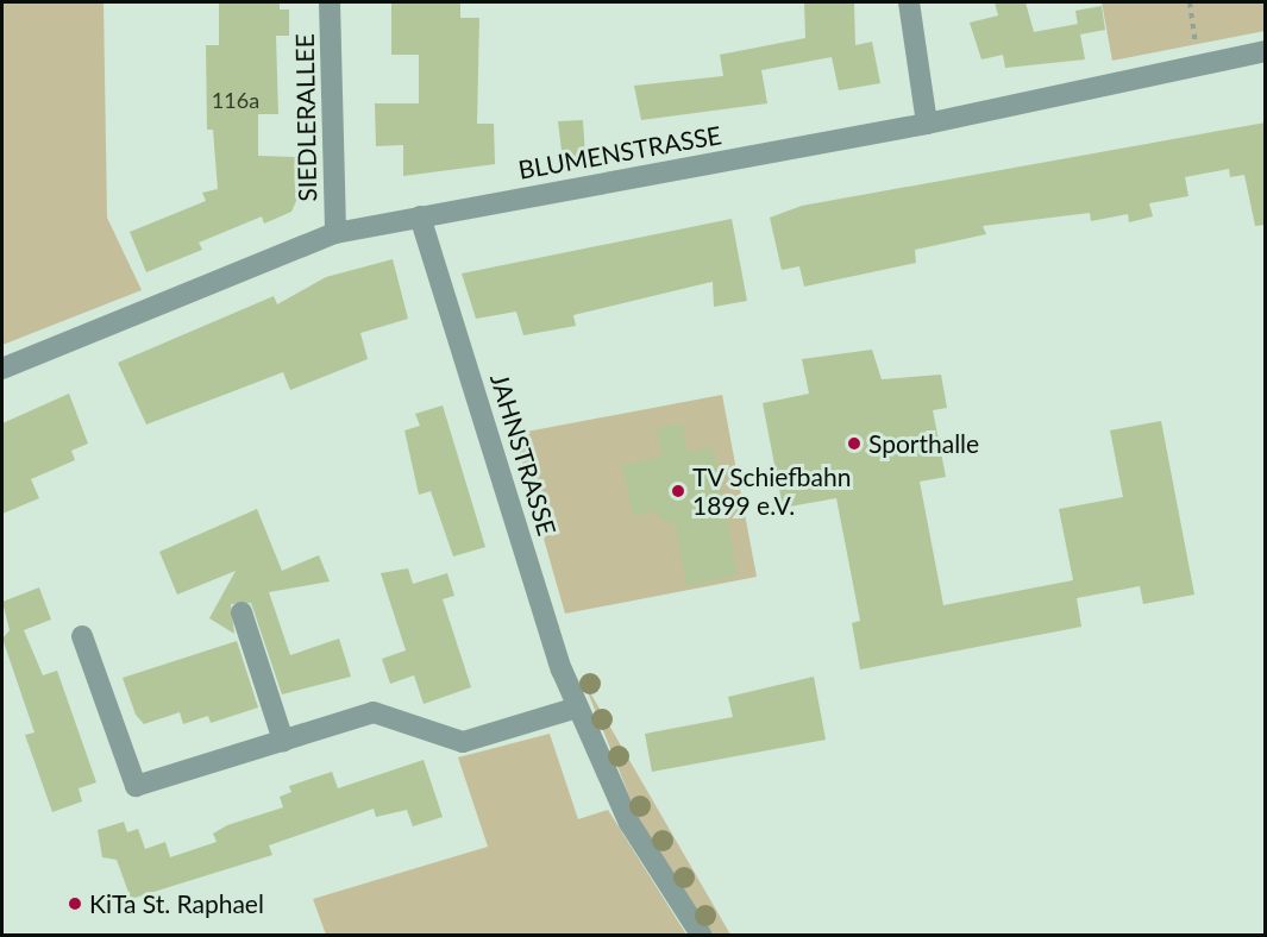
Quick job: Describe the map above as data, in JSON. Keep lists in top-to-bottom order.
{
  "streets": {
    "street": ["SIEDLERALLEE", "BLUMENSTRASSE", "JAHNSTRASSE"]
  },
  "crossings": [
    ["SIEDLERALLEE", "BLUMENSTRASSE"],
    ["BLUMENSTRASSE", "JAHNSTRASSE"]
  ],
  "places": ["Sporthalle", "TV Schiefbahn 1899 e.V.", "KiTa St. Raphael"],
  "house_numbers": ["116a"]
}
